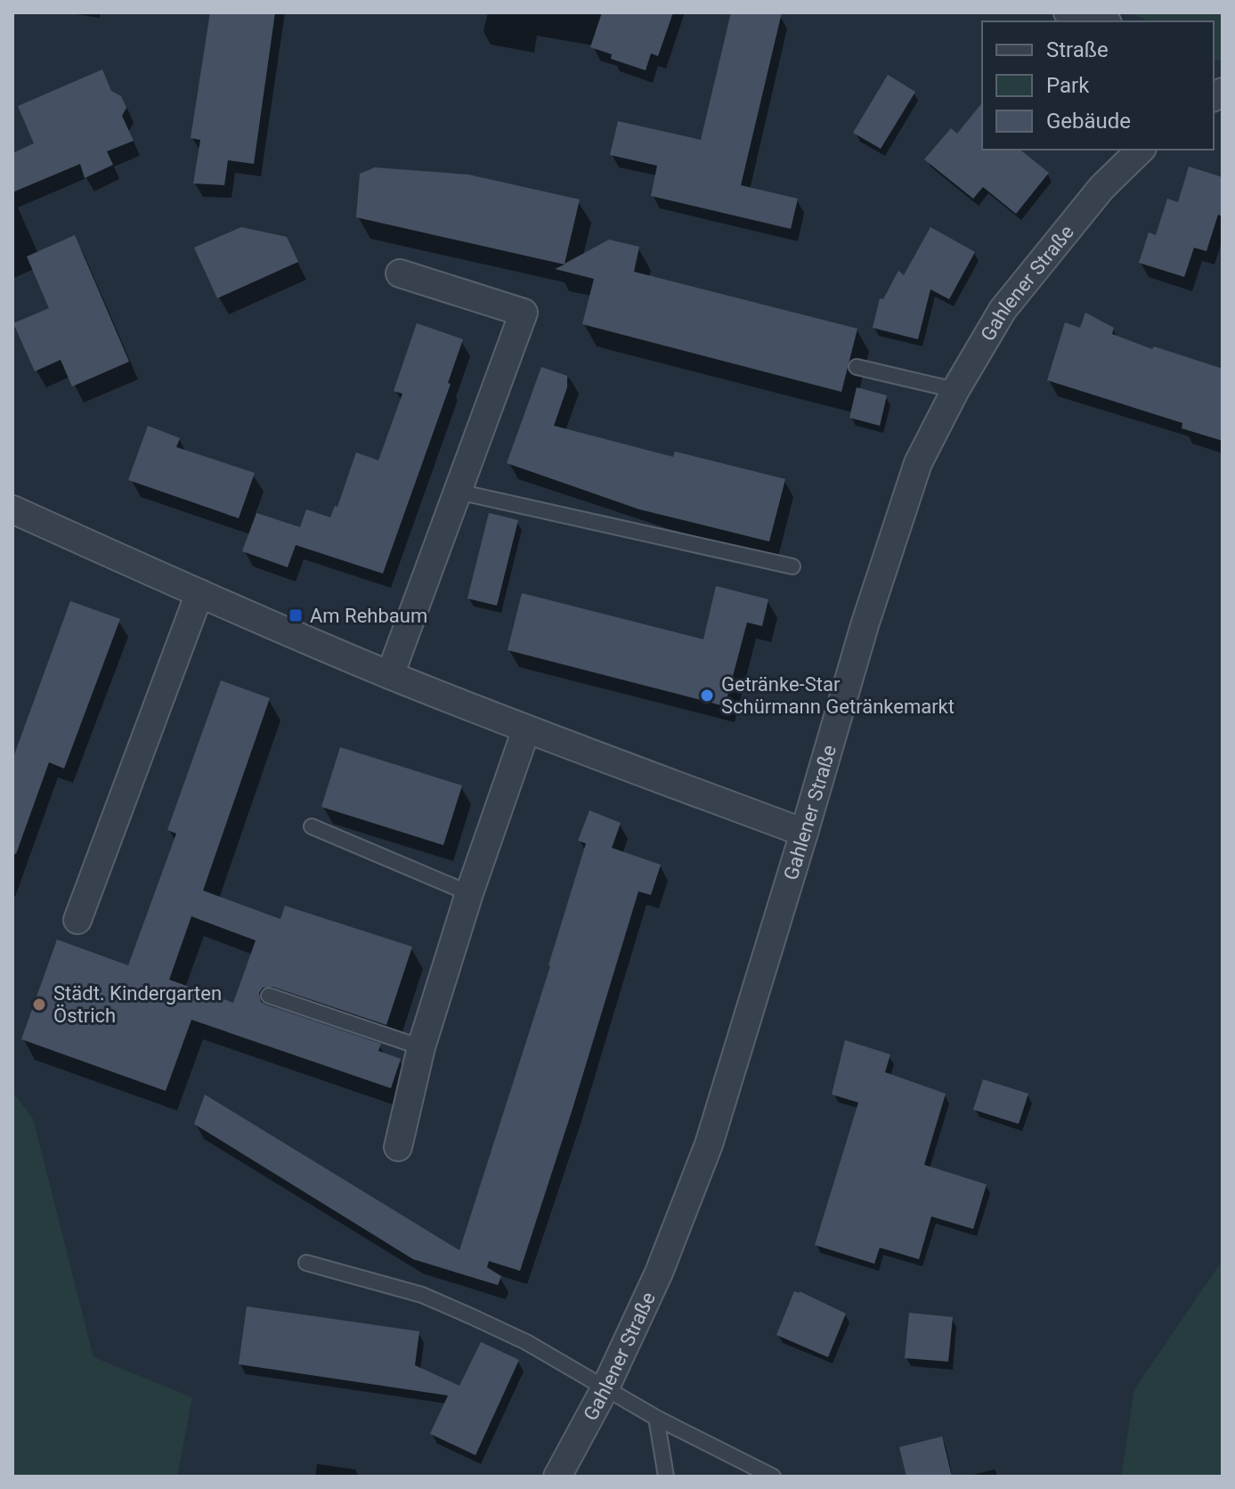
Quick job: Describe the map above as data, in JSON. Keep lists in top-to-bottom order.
{
  "streets": {
    "street": ["Gahlener Straße"]
  },
  "places": {
    "transit": ["Am Rehbaum"],
    "other": ["Getränke-Star Schürmann Getränkemarkt", "Städt. Kindergarten Östrich"]
  },
  "legend": ["Straße", "Park", "Gebäude"]
}
